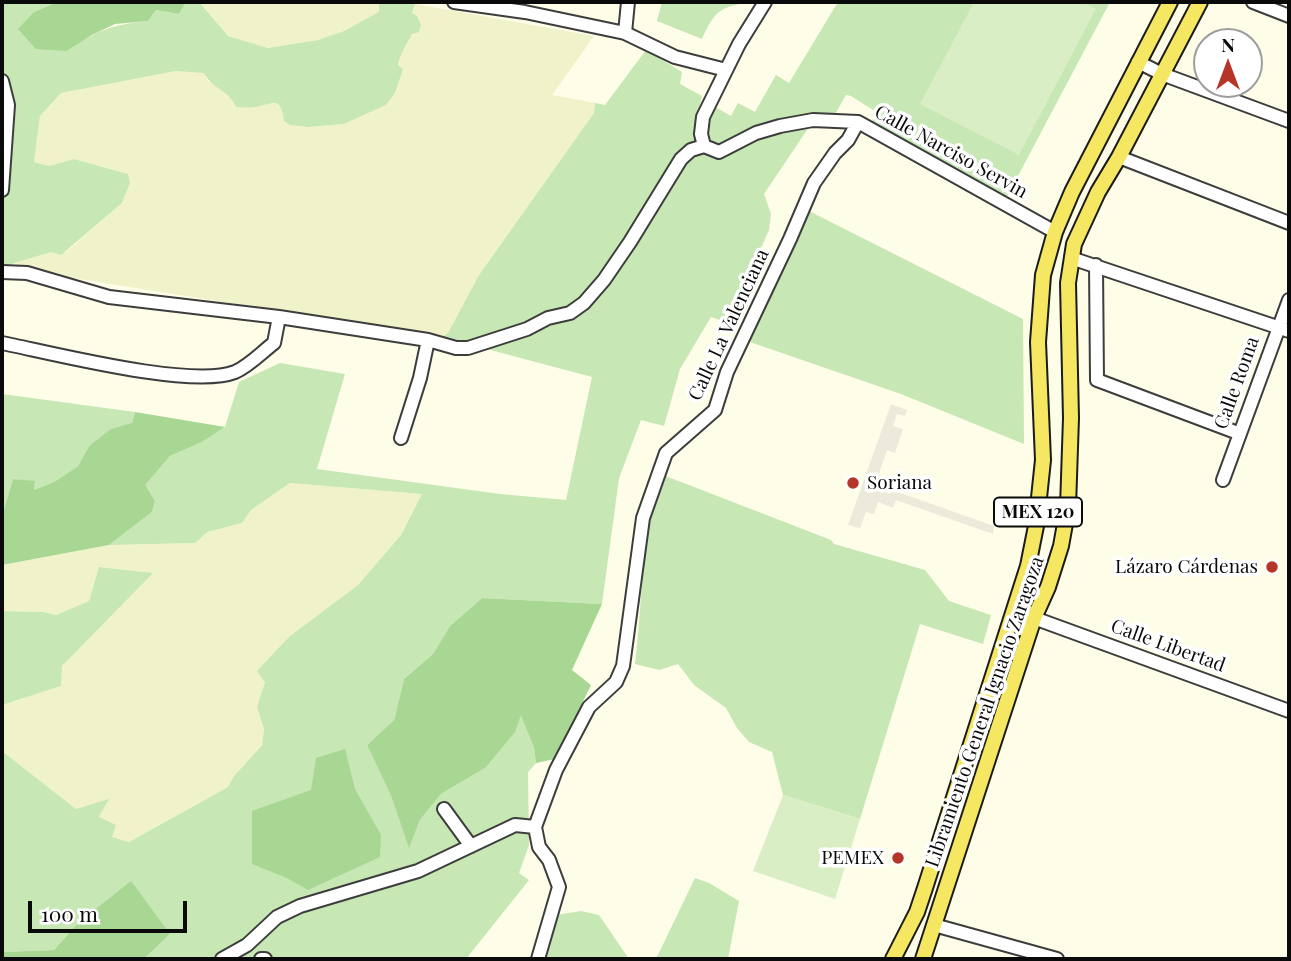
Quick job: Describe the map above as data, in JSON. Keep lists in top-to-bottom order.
{
  "streets": {
    "main road": ["MEX 120", "Libramiento General Ignacio Zaragoza"],
    "street": [
      "Calle Narciso Servin",
      "Calle La Valenciana",
      "Calle Roma",
      "Calle Libertad"
    ]
  },
  "crossings": [
    ["Calle Narciso Servin", "Calle La Valenciana"],
    ["Calle Narciso Servin", "Libramiento General Ignacio Zaragoza"],
    ["Calle Libertad", "Libramiento General Ignacio Zaragoza"]
  ],
  "places": ["Soriana", "Lázaro Cárdenas", "PEMEX"],
  "scale_bar": "100 m",
  "north": "top"
}
